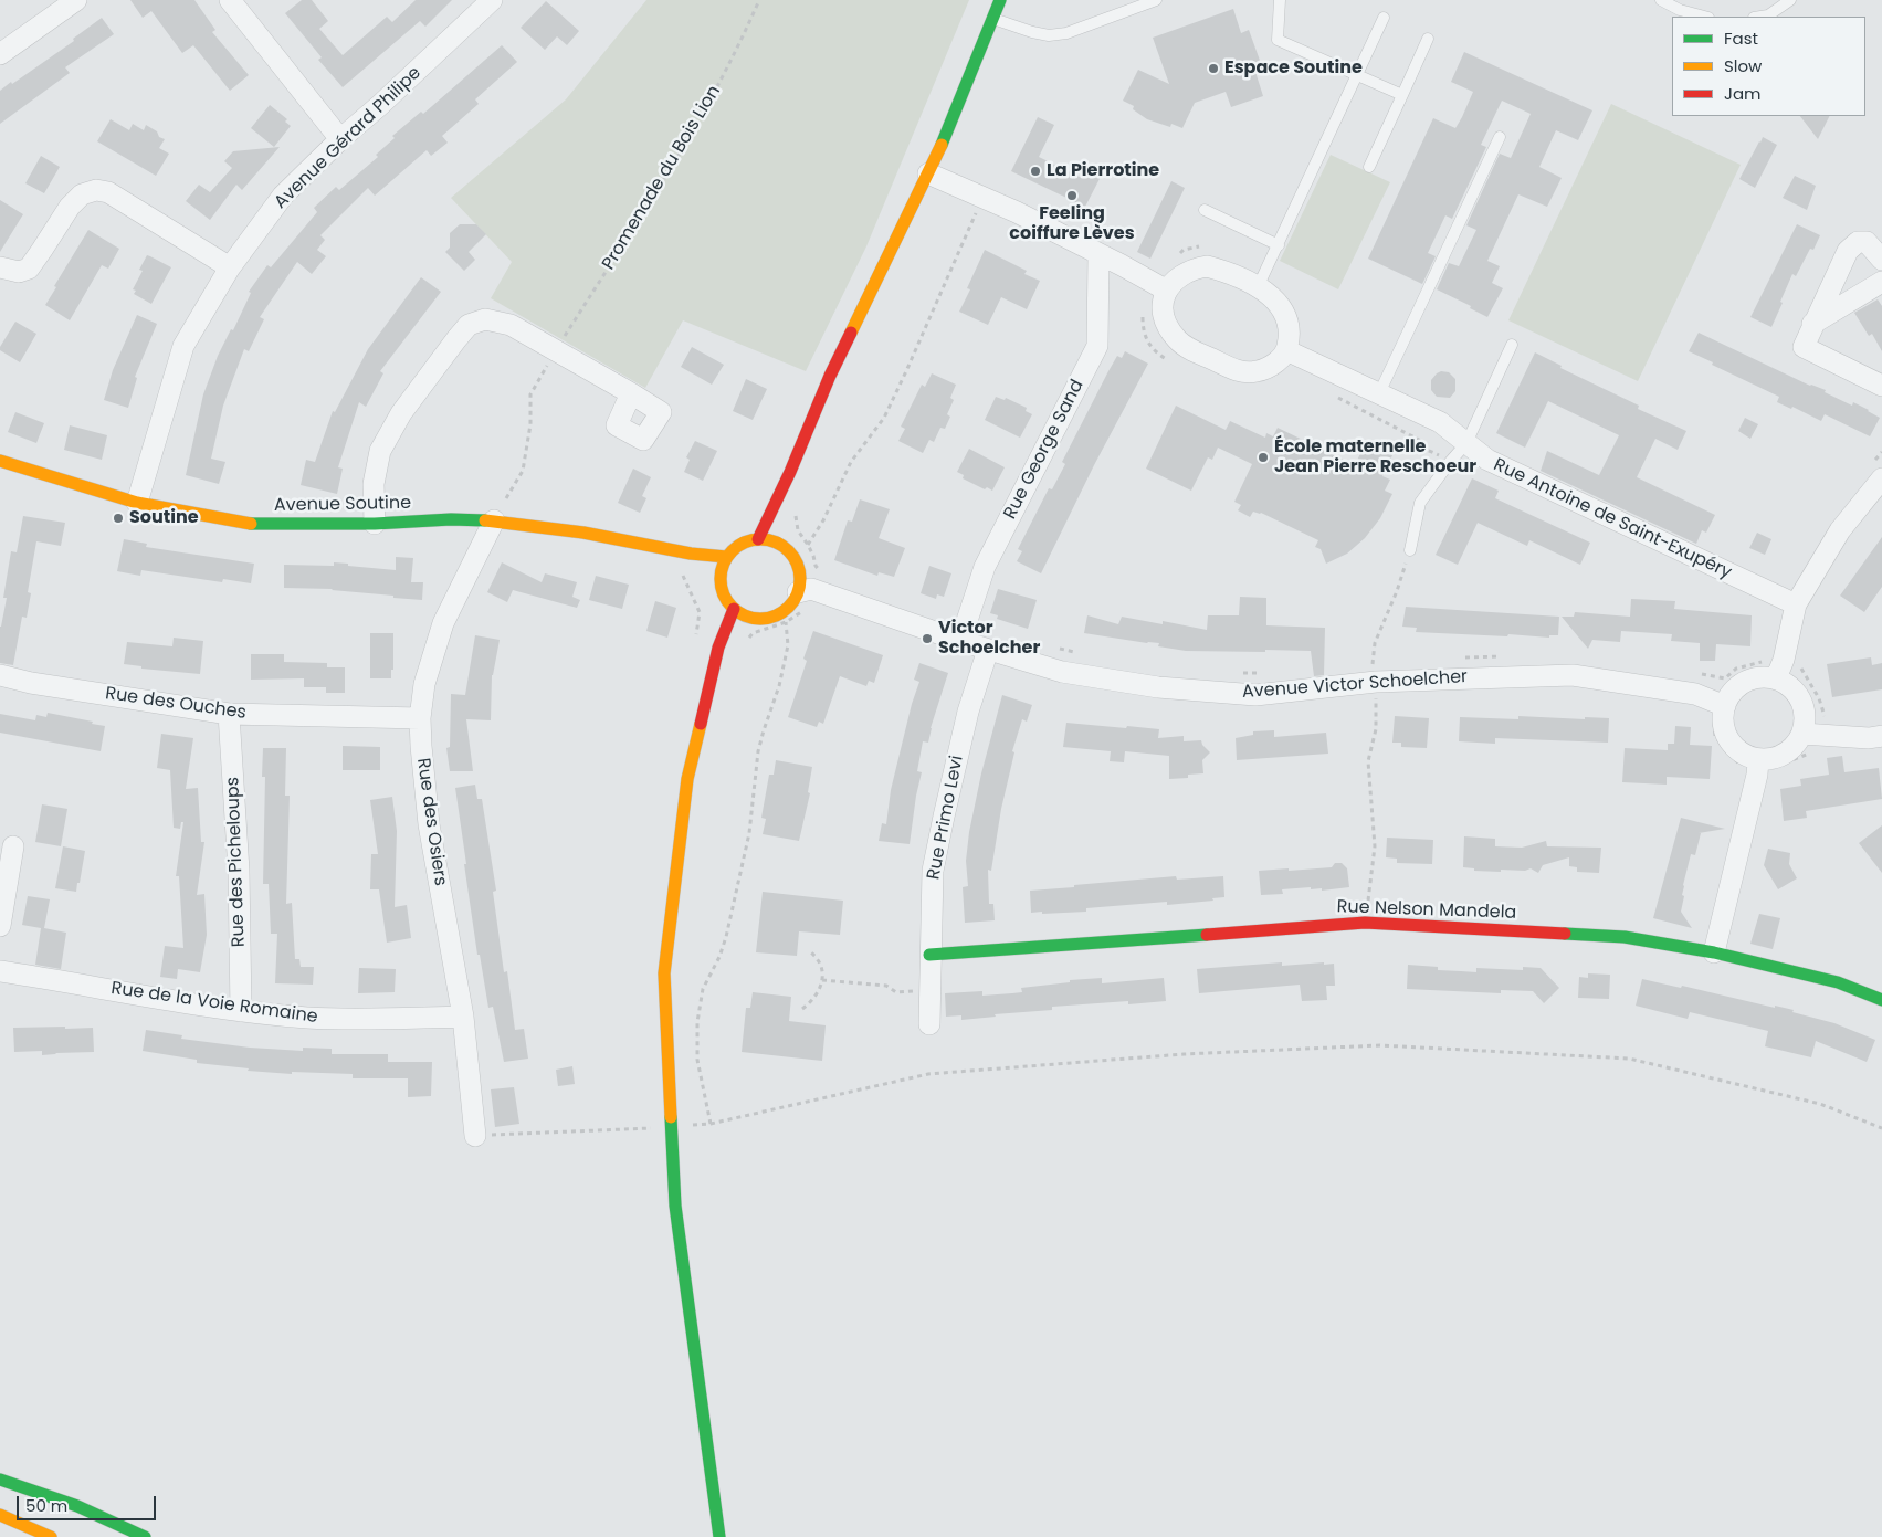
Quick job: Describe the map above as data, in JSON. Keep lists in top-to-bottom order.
{
  "streets": {
    "street": [
      "Avenue Gérard Philipe",
      "Rue George Sand",
      "Avenue Soutine",
      "Rue Antoine de Saint-Exupéry",
      "Avenue Victor Schoelcher",
      "Rue des Ouches",
      "Rue Primo Levi",
      "Rue des Osiers",
      "Rue des Picheloups",
      "Rue Nelson Mandela",
      "Rue de la Voie Romaine"
    ],
    "path": ["Promenade du Bois Lion"]
  },
  "crossings": [
    ["Avenue Gérard Philipe", "Avenue Soutine"],
    ["Promenade du Bois Lion", "Avenue Soutine"],
    ["Promenade du Bois Lion", "Rue des Osiers"],
    ["Rue George Sand", "Avenue Victor Schoelcher"],
    ["Avenue Soutine", "Avenue Victor Schoelcher"],
    ["Avenue Soutine", "Rue des Osiers"],
    ["Avenue Victor Schoelcher", "Rue Primo Levi"],
    ["Rue des Ouches", "Rue des Osiers"],
    ["Rue des Ouches", "Rue des Picheloups"],
    ["Rue Primo Levi", "Rue Nelson Mandela"],
    ["Rue des Osiers", "Rue de la Voie Romaine"],
    ["Rue des Picheloups", "Rue de la Voie Romaine"]
  ],
  "places": [
    "Espace Soutine",
    "La Pierrotine",
    "Feeling coiffure Lèves",
    "École maternelle Jean Pierre Reschoeur",
    "Soutine",
    "Victor Schoelcher"
  ],
  "legend": ["Fast", "Slow", "Jam"],
  "scale_bar": "50 m"
}
